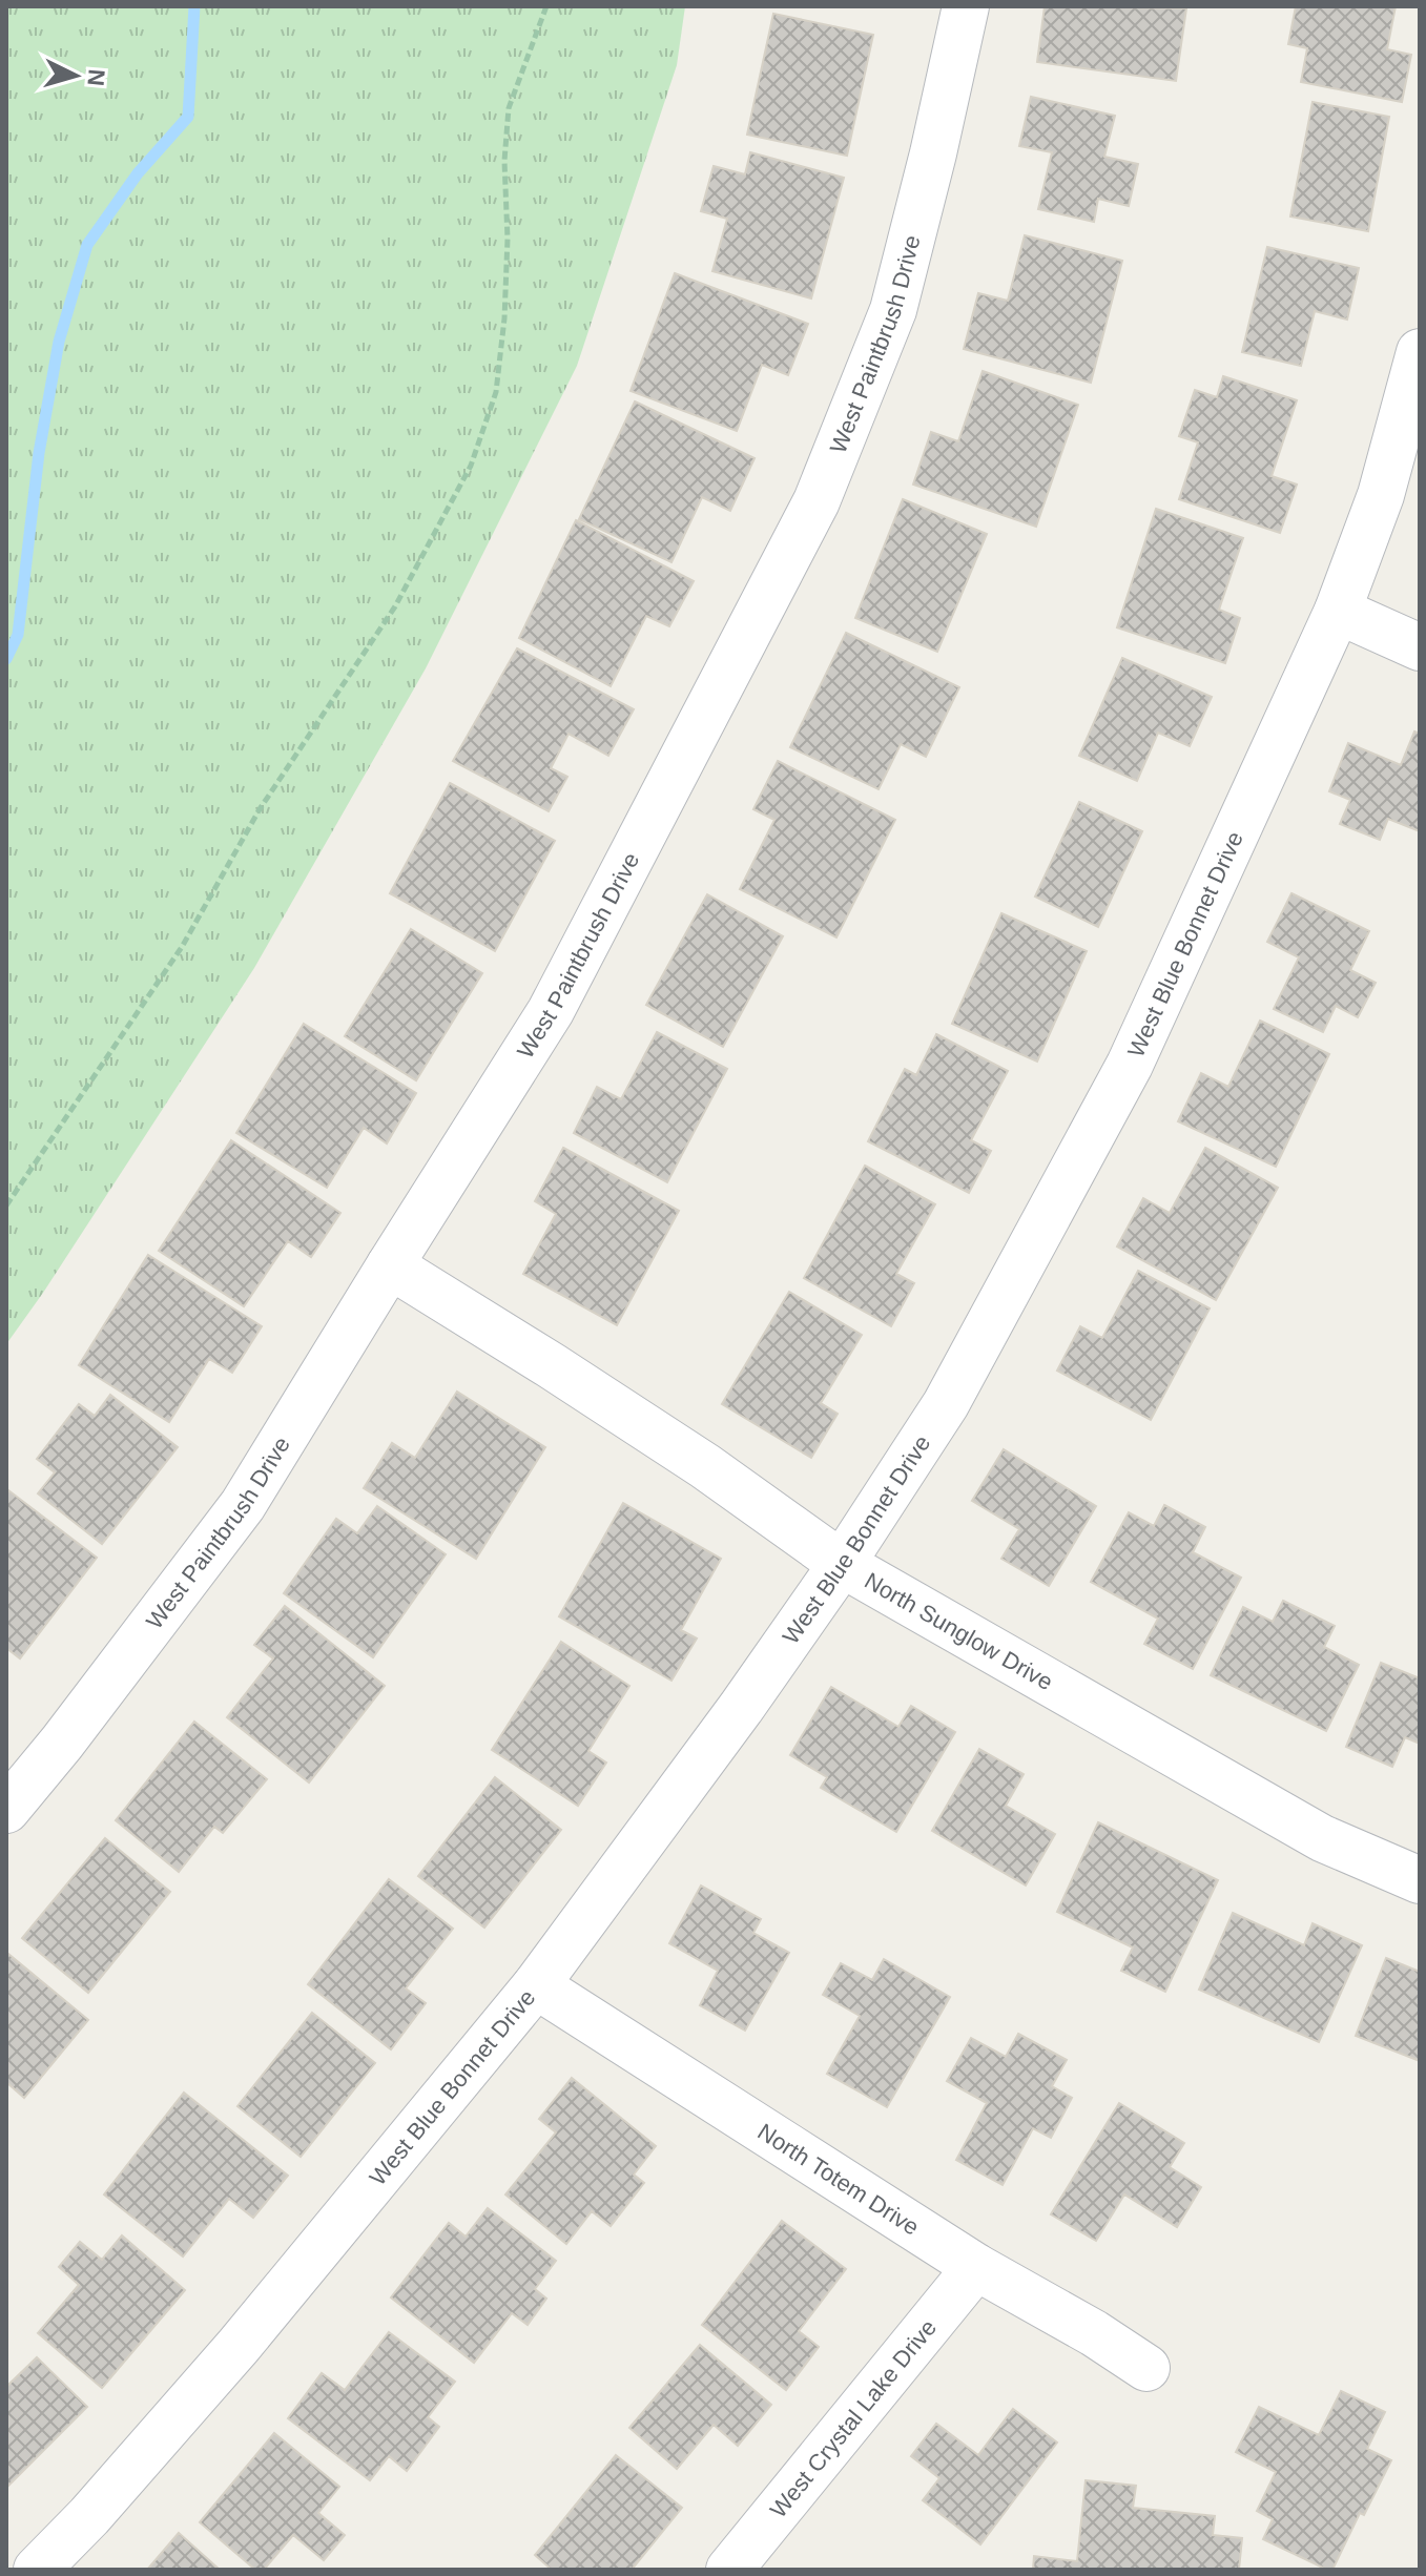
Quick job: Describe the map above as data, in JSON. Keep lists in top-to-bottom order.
{
  "streets": {
    "street": [
      "West Paintbrush Drive",
      "West Blue Bonnet Drive",
      "North Sunglow Drive",
      "North Totem Drive",
      "West Crystal Lake Drive"
    ]
  },
  "crossings": [
    ["West Paintbrush Drive", "North Sunglow Drive"],
    ["West Blue Bonnet Drive", "North Sunglow Drive"],
    ["West Blue Bonnet Drive", "North Totem Drive"],
    ["North Totem Drive", "West Crystal Lake Drive"]
  ],
  "north": "right"
}
